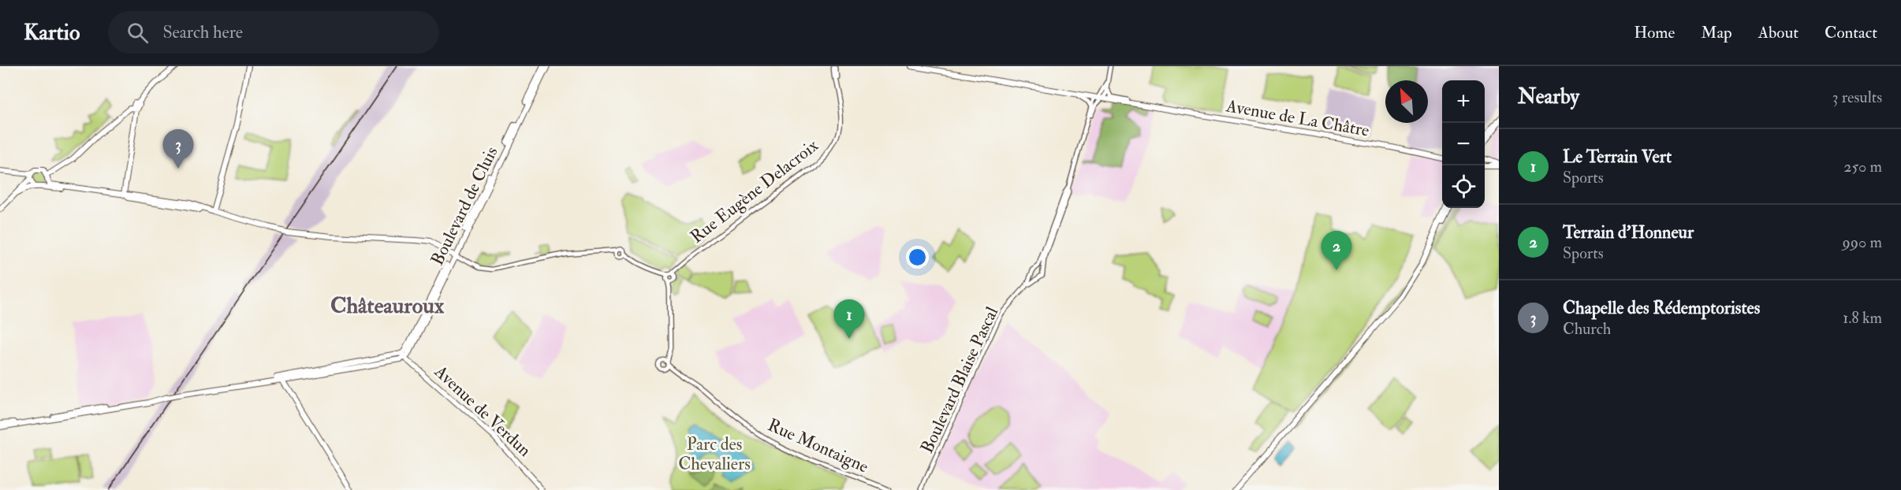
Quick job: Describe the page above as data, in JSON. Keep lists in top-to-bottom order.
{
  "streets": {
    "main road": ["Avenue de La Châtre", "Boulevard de Cluis", "Avenue de Verdun"],
    "street": ["Rue Eugène Delacroix", "Boulevard Blaise Pascal", "Rue Montaigne"]
  },
  "crossings": [
    ["Boulevard de Cluis", "Avenue de Verdun"]
  ],
  "districts": ["Châteauroux"],
  "parks": ["Parc des Chevaliers"],
  "north": "top left",
  "page": {
    "header": "Kartio",
    "search": "Search here",
    "nav": [
      "Home",
      "Map",
      "About",
      "Contact"
    ],
    "heading": ["Nearby", "3 results"],
    "map_buttons": ["+", "−"],
    "list": [
      {
        "mark": "1",
        "name": "Le Terrain Vert",
        "note": "Sports",
        "value": "250 m"
      },
      {
        "mark": "2",
        "name": "Terrain d'Honneur",
        "note": "Sports",
        "value": "990 m"
      },
      {
        "mark": "3",
        "name": "Chapelle des Rédemptoristes",
        "note": "Church",
        "value": "1.8 km"
      }
    ],
    "pins": ["3", "2", "1"]
  }
}
